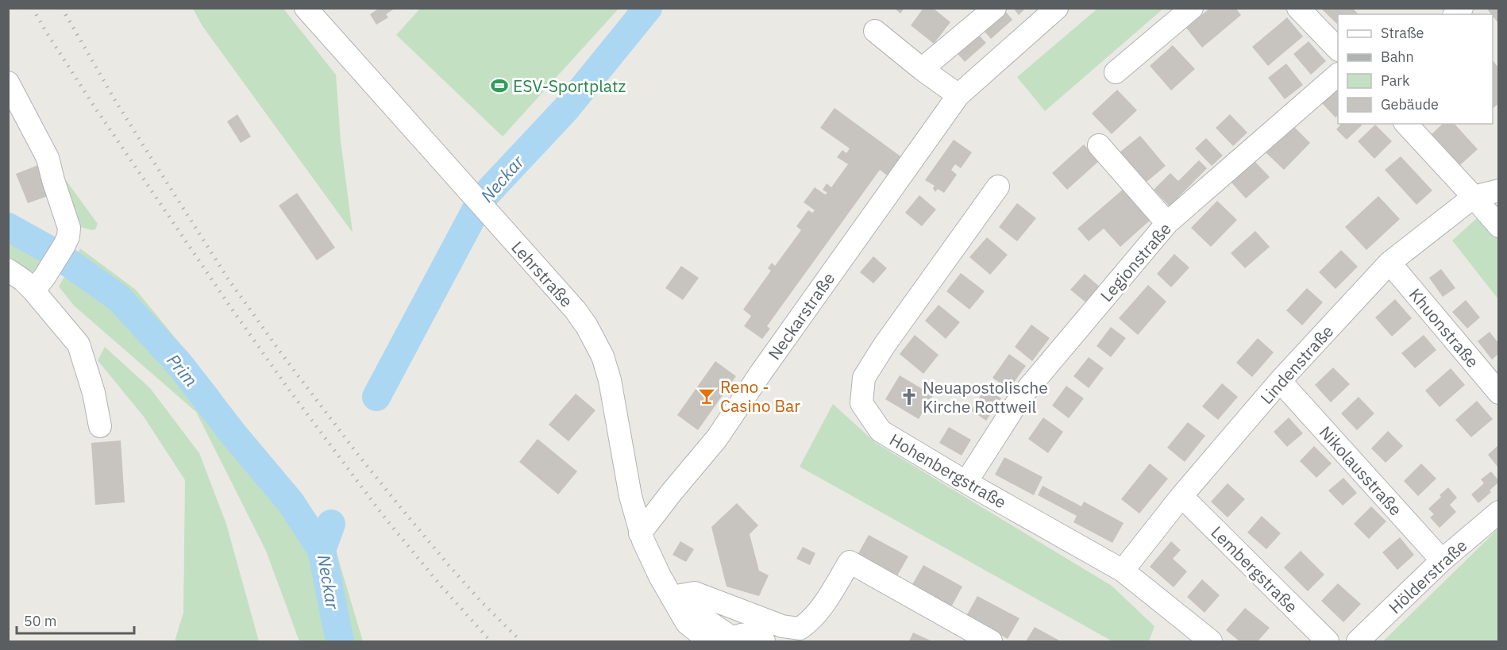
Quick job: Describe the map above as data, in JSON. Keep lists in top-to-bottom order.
{
  "streets": {
    "street": [
      "Legionstraße",
      "Lehrstraße",
      "Neckarstraße",
      "Khuonstraße",
      "Lindenstraße",
      "Hohenbergstraße",
      "Nikolausstraße",
      "Lembergstraße",
      "Hölderstraße"
    ]
  },
  "crossings": [
    ["Legionstraße", "Hohenbergstraße"],
    ["Lehrstraße", "Neckarstraße"],
    ["Khuonstraße", "Lindenstraße"],
    ["Lindenstraße", "Hohenbergstraße"],
    ["Lindenstraße", "Nikolausstraße"],
    ["Lindenstraße", "Lembergstraße"],
    ["Nikolausstraße", "Hölderstraße"]
  ],
  "water": ["Neckar", "Prim"],
  "places": {
    "sports": ["ESV-Sportplatz"],
    "bar": ["Reno - Casino Bar"],
    "church": ["Neuapostolische Kirche Rottweil"]
  },
  "legend": [
    "Straße",
    "Bahn",
    "Park",
    "Gebäude"
  ],
  "scale_bar": "50 m"
}
